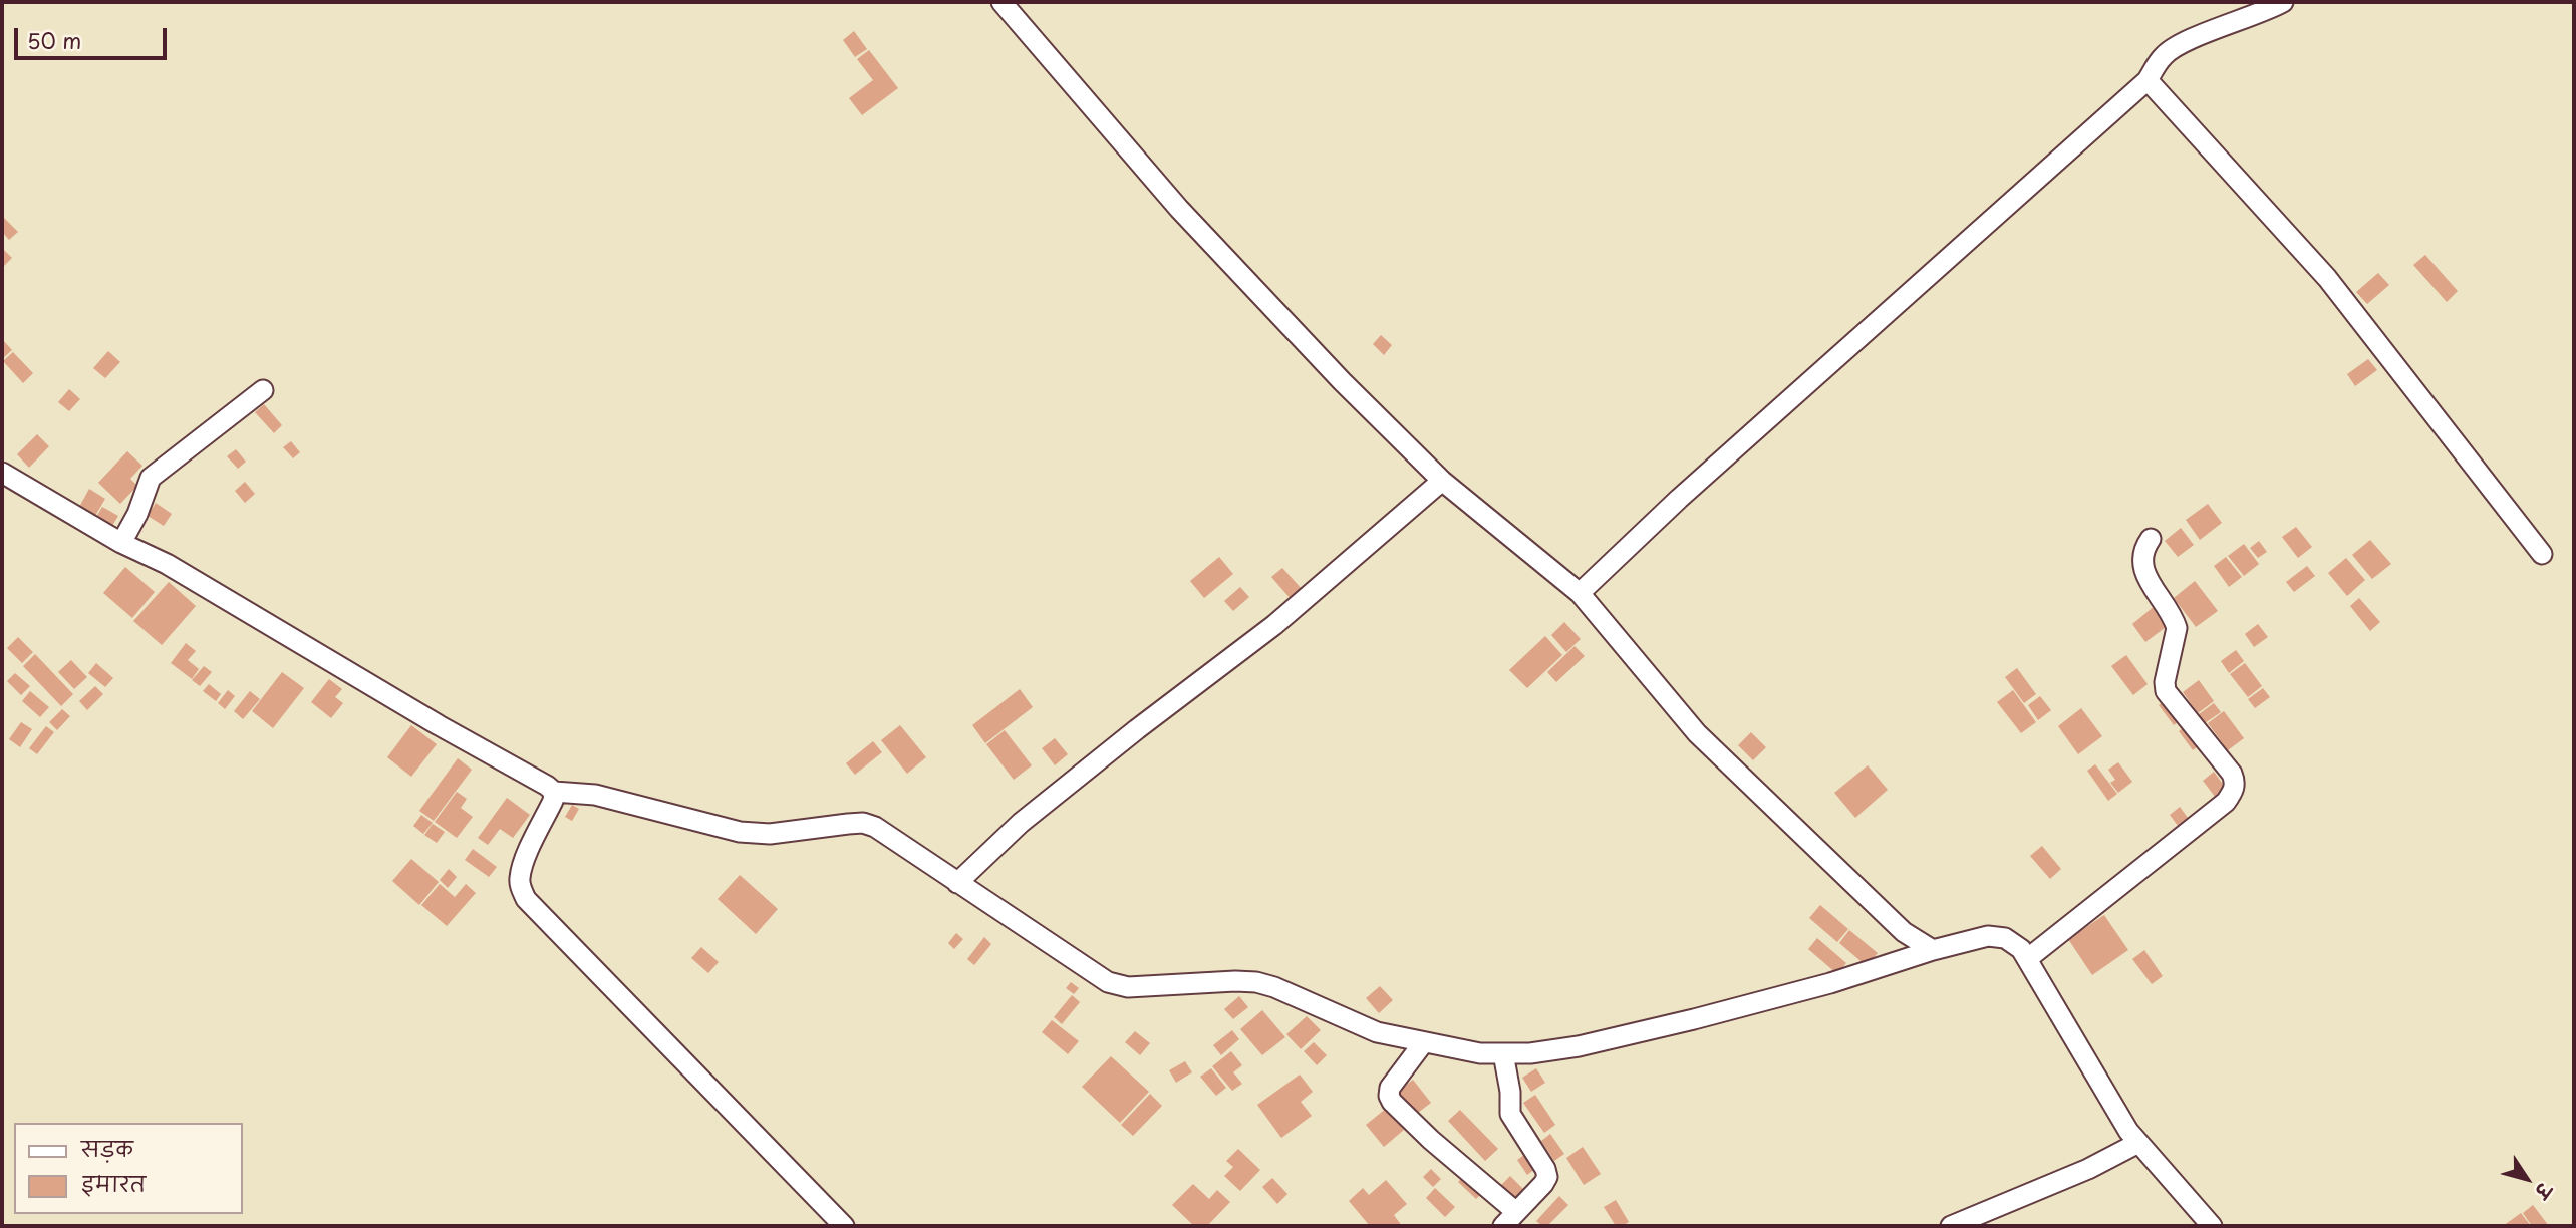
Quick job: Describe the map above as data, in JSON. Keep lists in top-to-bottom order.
{
  "legend": ["सड़क", "इमारत"],
  "scale_bar": "50 m",
  "north": "bottom right"
}
